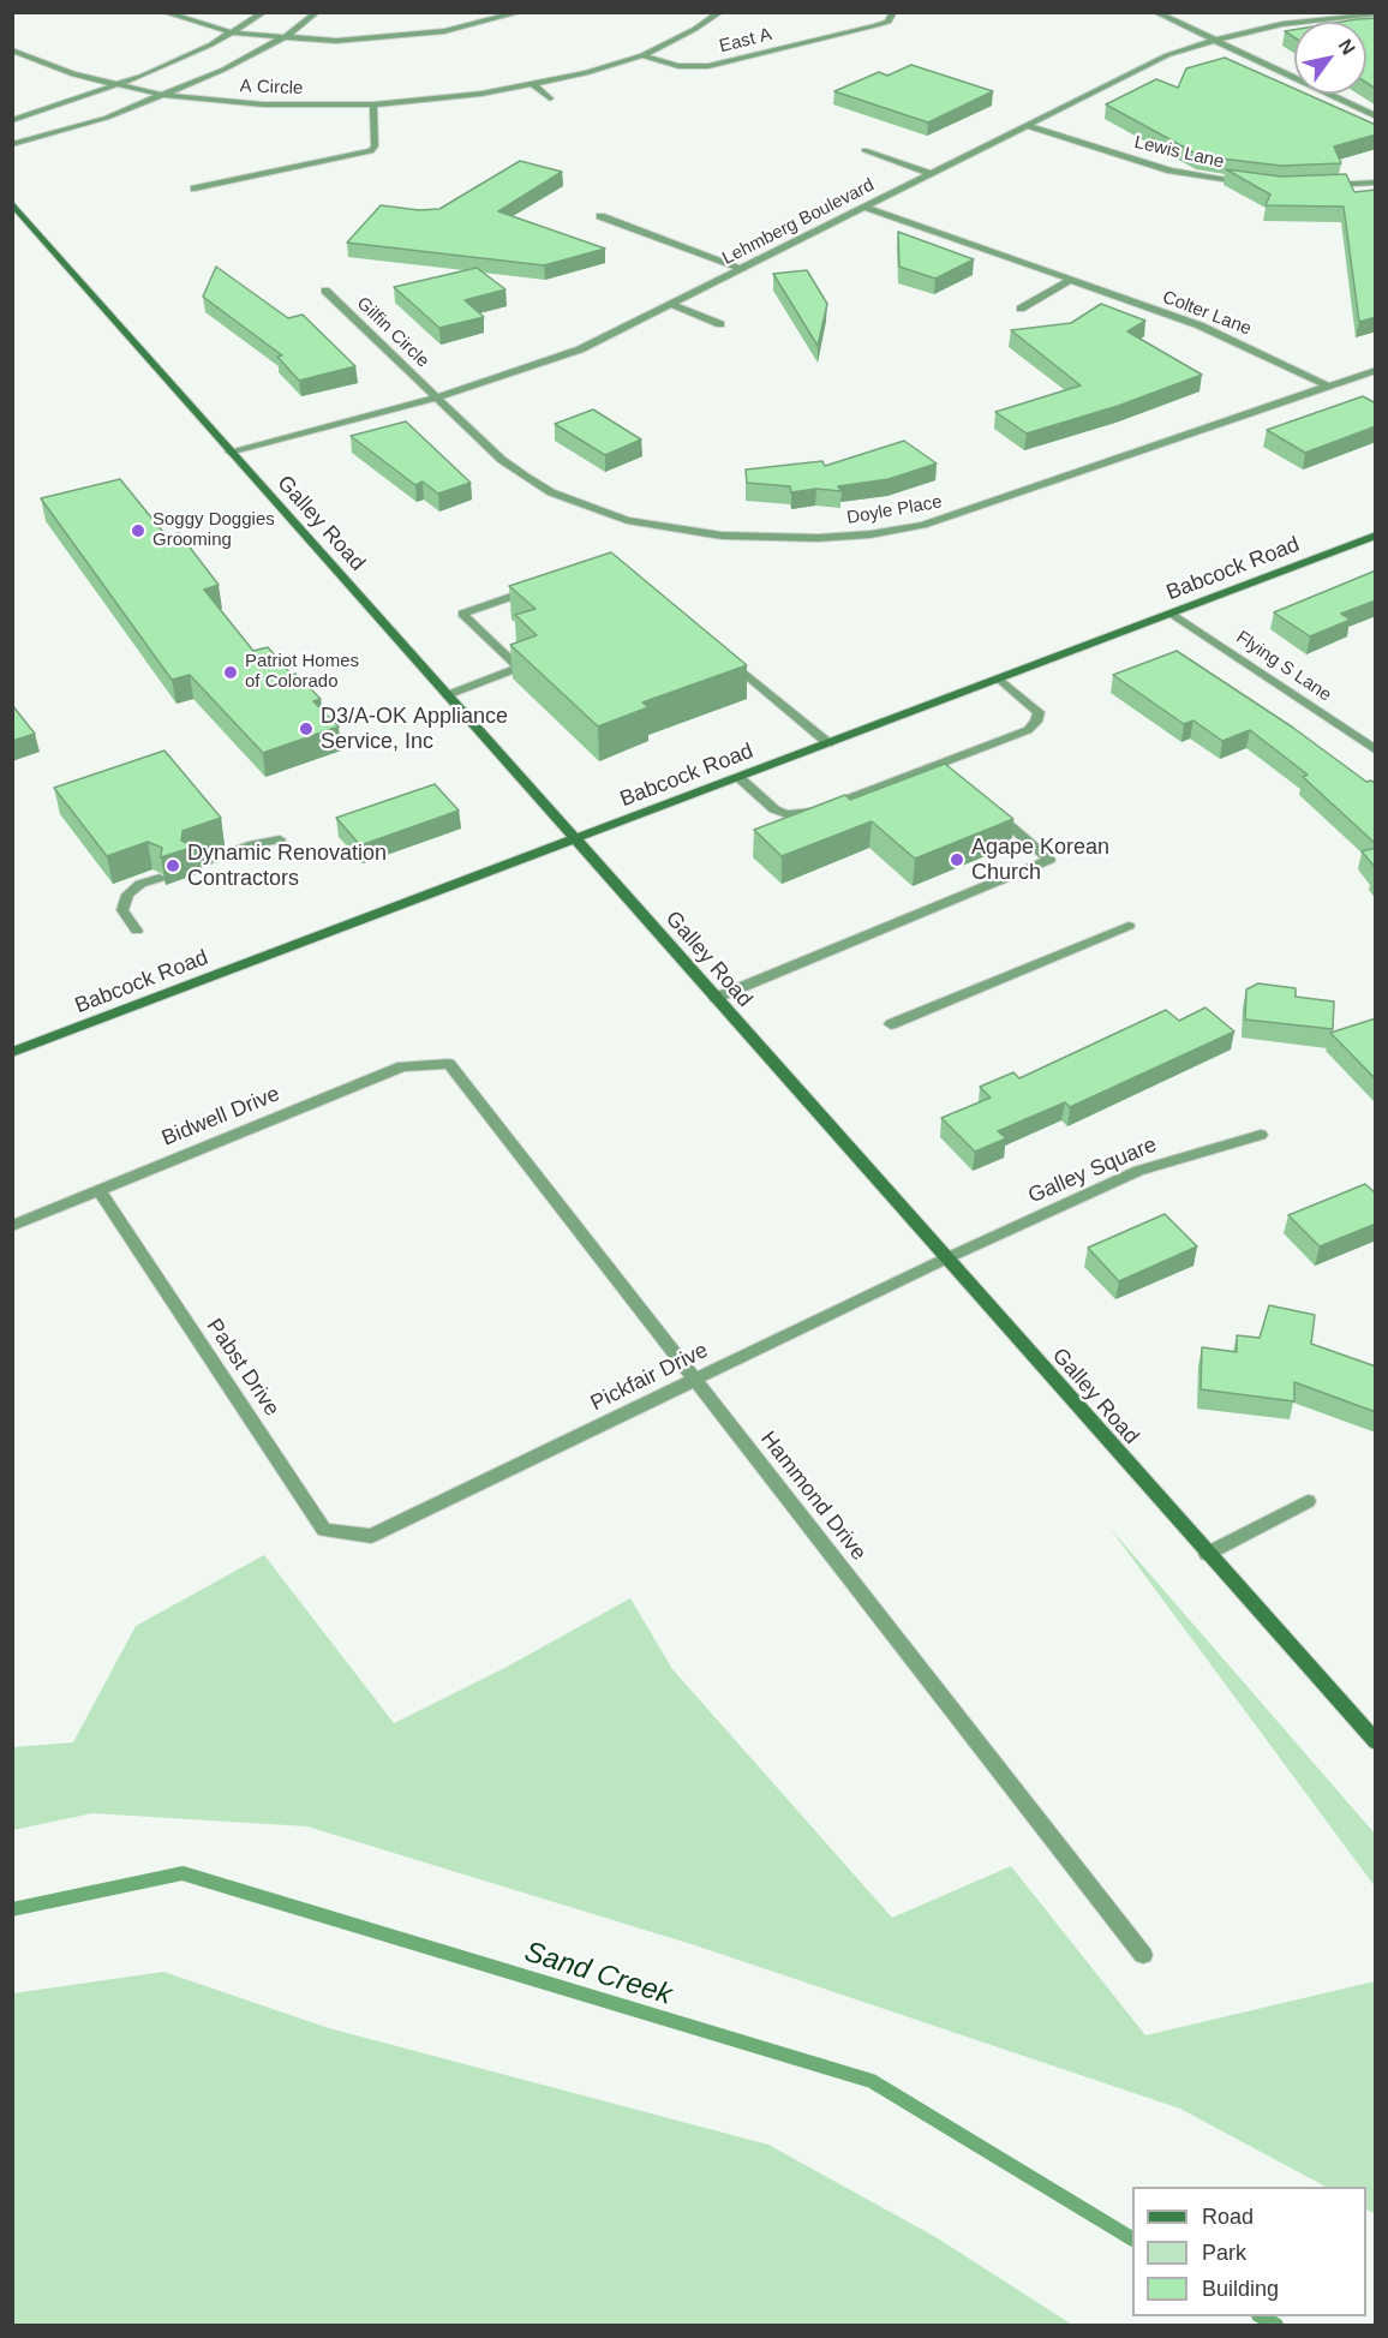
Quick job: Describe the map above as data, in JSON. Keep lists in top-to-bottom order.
{
  "streets": {
    "main road": ["Galley Road", "Babcock Road"],
    "street": [
      "East A",
      "A Circle",
      "Lewis Lane",
      "Lehmberg Boulevard",
      "Colter Lane",
      "Gilfin Circle",
      "Doyle Place",
      "Flying S Lane",
      "Bidwell Drive",
      "Galley Square",
      "Pabst Drive",
      "Pickfair Drive",
      "Hammond Drive"
    ]
  },
  "crossings": [
    ["East A", "A Circle"],
    ["Lewis Lane", "Lehmberg Boulevard"],
    ["Lehmberg Boulevard", "Colter Lane"],
    ["Lehmberg Boulevard", "Gilfin Circle"],
    ["Lehmberg Boulevard", "Doyle Place"],
    ["Lehmberg Boulevard", "Galley Road"],
    ["Colter Lane", "Doyle Place"],
    ["Gilfin Circle", "Doyle Place"],
    ["Galley Road", "Babcock Road"],
    ["Galley Road", "Galley Square"],
    ["Galley Road", "Pickfair Drive"],
    ["Babcock Road", "Flying S Lane"],
    ["Bidwell Drive", "Pabst Drive"],
    ["Bidwell Drive", "Hammond Drive"],
    ["Galley Square", "Pickfair Drive"],
    ["Pabst Drive", "Pickfair Drive"],
    ["Pickfair Drive", "Hammond Drive"]
  ],
  "water": ["Sand Creek"],
  "places": [
    "Soggy Doggies Grooming",
    "Patriot Homes of Colorado",
    "D3/A-OK Appliance Service, Inc",
    "Agape Korean Church",
    "Dynamic Renovation Contractors"
  ],
  "legend": ["Road", "Park", "Building"],
  "north": "top right"
}
